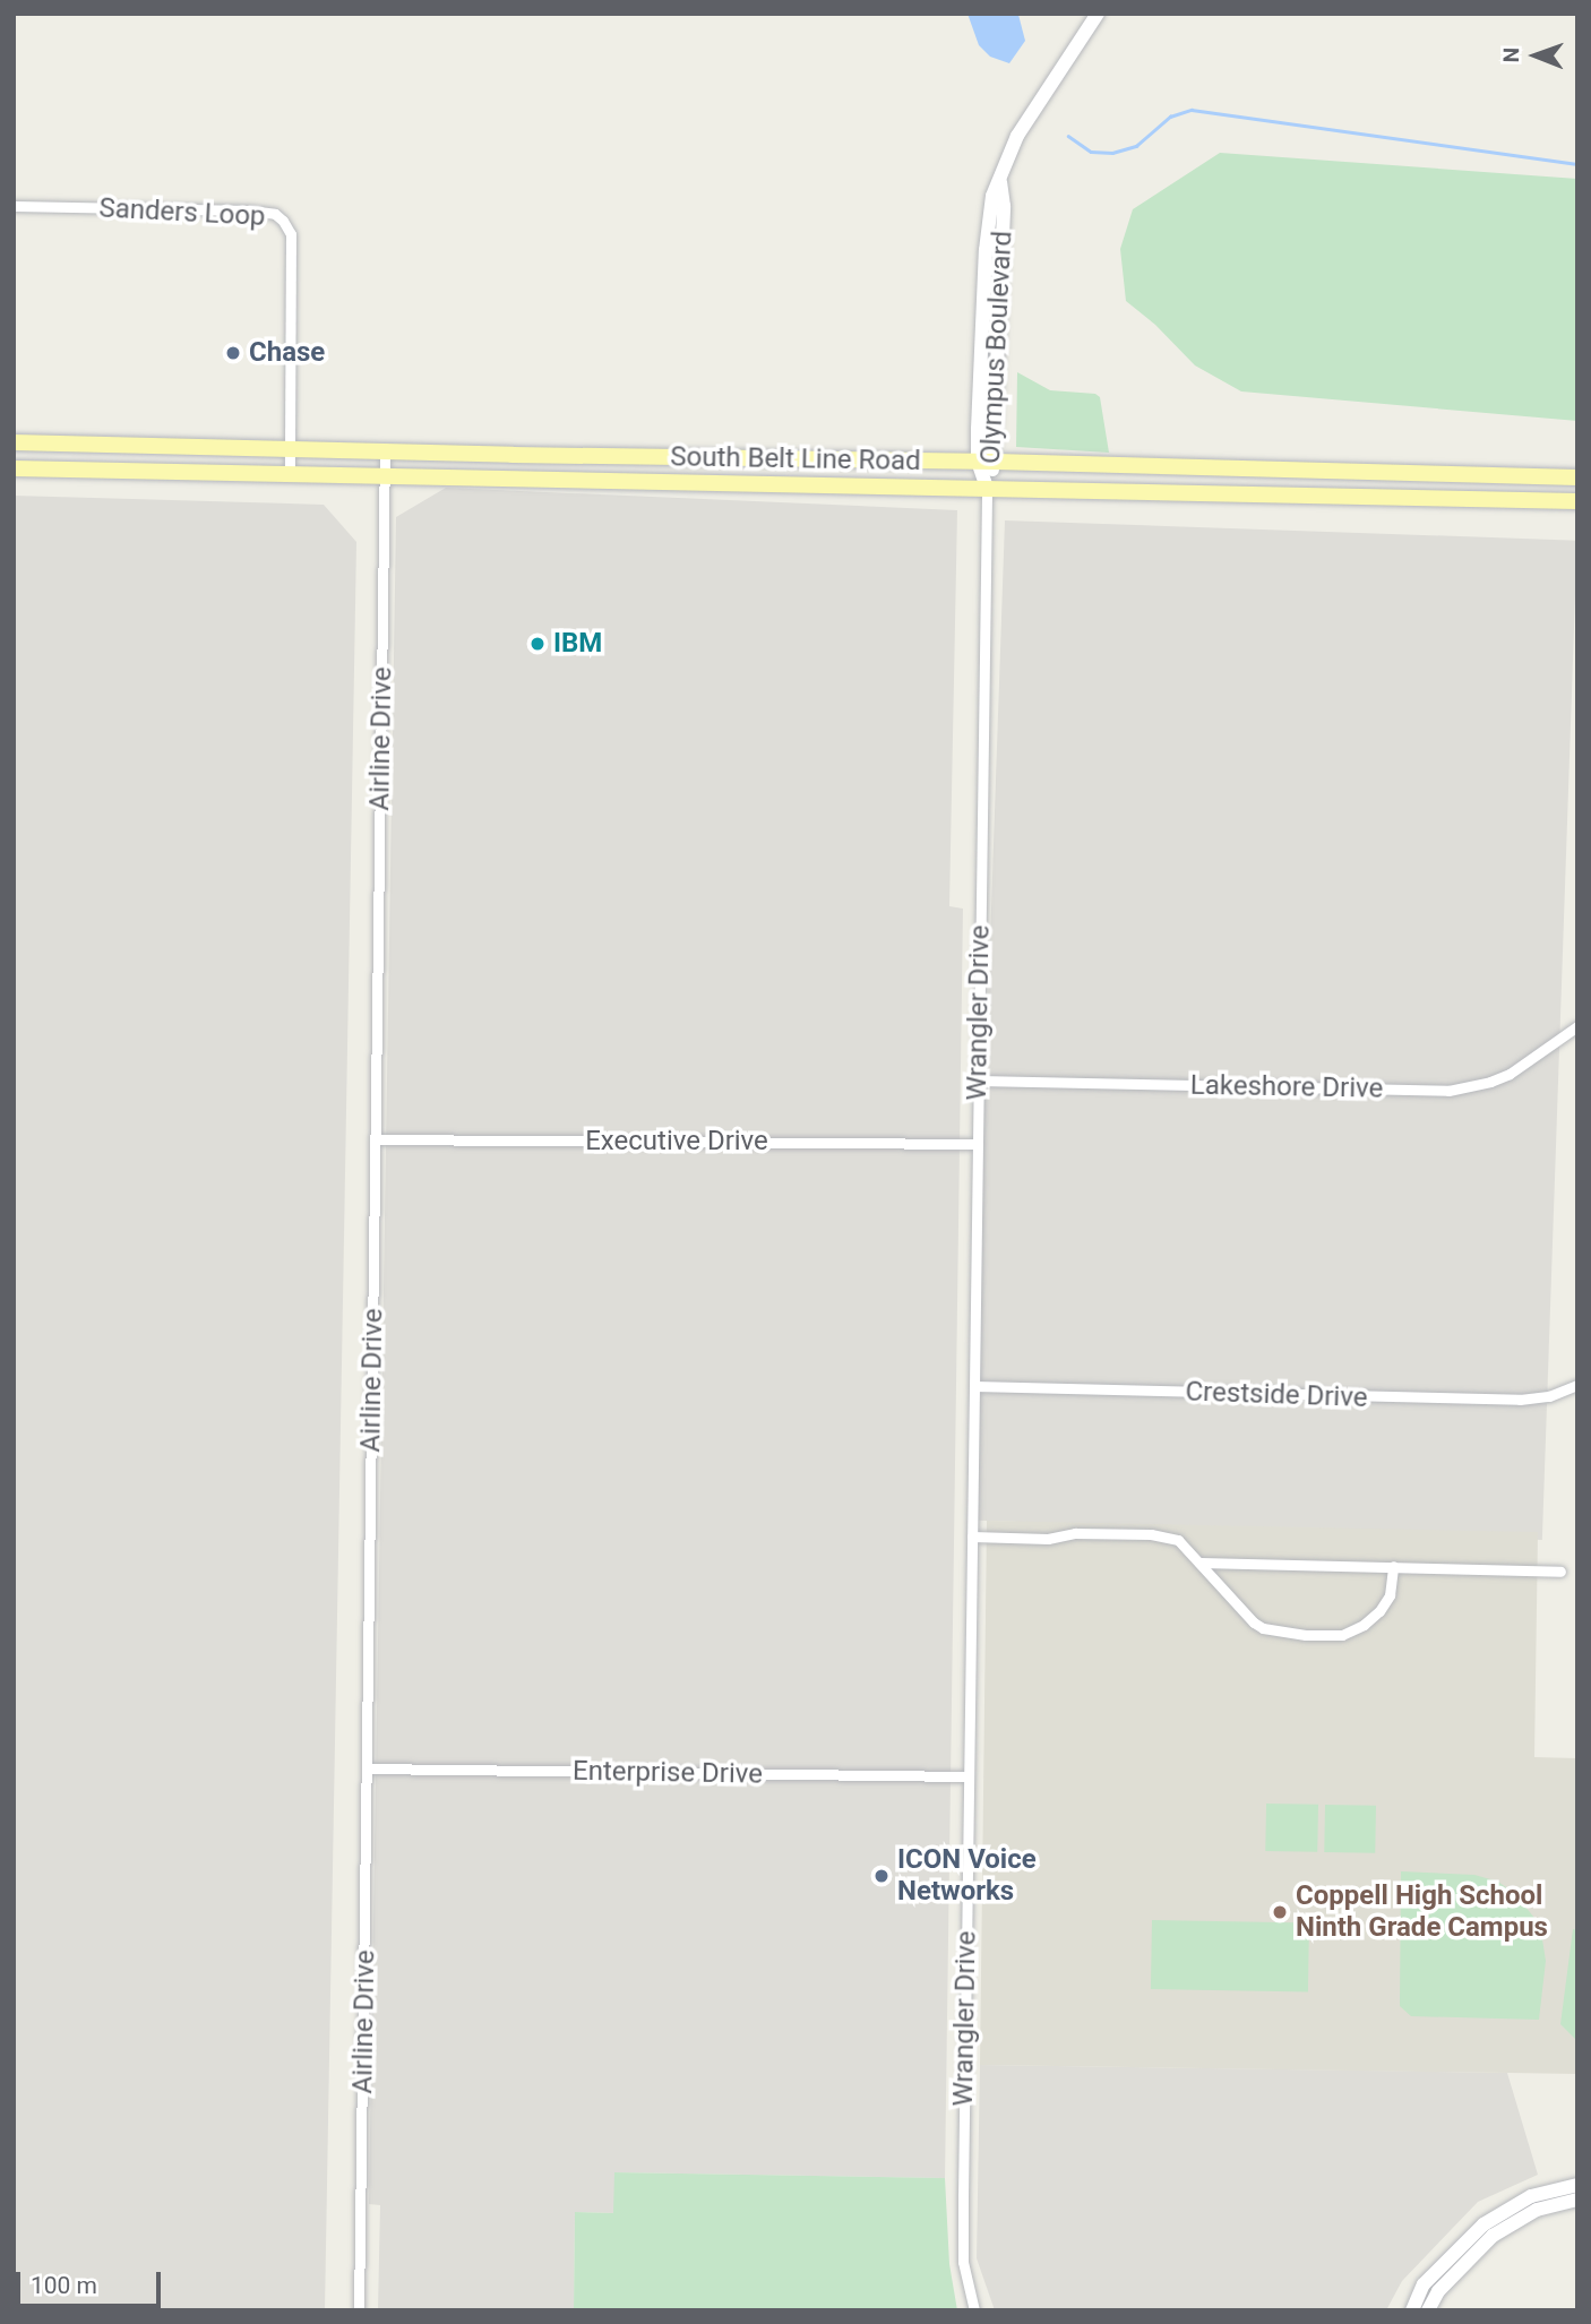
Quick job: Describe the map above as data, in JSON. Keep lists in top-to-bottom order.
{
  "streets": {
    "main road": ["South Belt Line Road"],
    "street": [
      "Sanders Loop",
      "Olympus Boulevard",
      "Airline Drive",
      "Wrangler Drive",
      "Lakeshore Drive",
      "Executive Drive",
      "Crestside Drive",
      "Enterprise Drive"
    ]
  },
  "crossings": [
    ["Sanders Loop", "South Belt Line Road"],
    ["Olympus Boulevard", "South Belt Line Road"],
    ["Olympus Boulevard", "Wrangler Drive"],
    ["South Belt Line Road", "Airline Drive"],
    ["South Belt Line Road", "Wrangler Drive"],
    ["Airline Drive", "Executive Drive"],
    ["Airline Drive", "Enterprise Drive"],
    ["Wrangler Drive", "Lakeshore Drive"],
    ["Wrangler Drive", "Executive Drive"],
    ["Wrangler Drive", "Crestside Drive"],
    ["Wrangler Drive", "Enterprise Drive"]
  ],
  "places": [
    "Chase",
    "IBM",
    "ICON Voice Networks",
    "Coppell High School Ninth Grade Campus"
  ],
  "scale_bar": "100 m",
  "north": "left"
}
